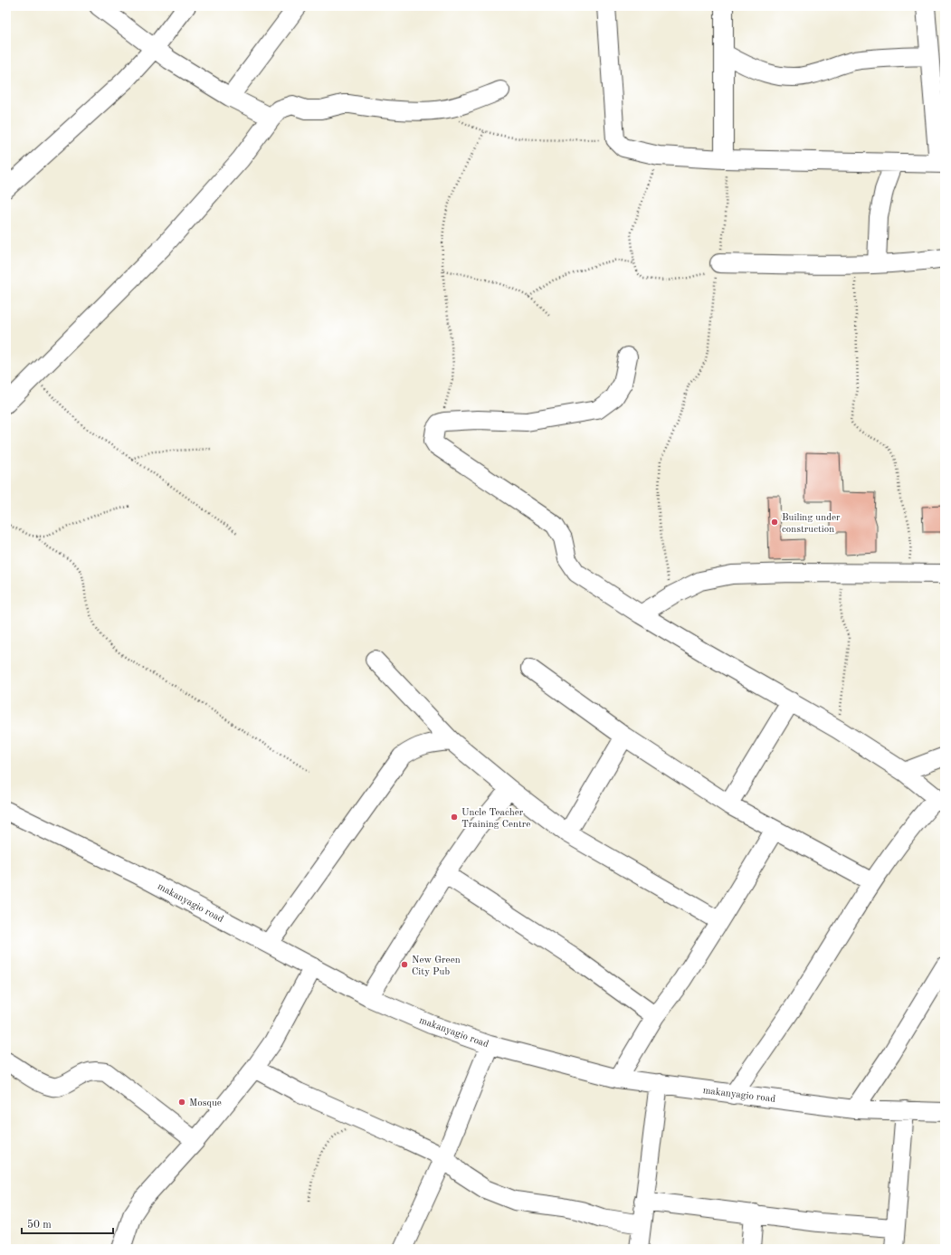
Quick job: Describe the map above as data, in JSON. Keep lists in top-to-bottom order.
{
  "streets": {
    "street": ["makanyagio road"]
  },
  "places": [
    "Builing under construction",
    "Uncle Teacher Training Centre",
    "New Green City Pub",
    "Mosque"
  ],
  "scale_bar": "50 m"
}
